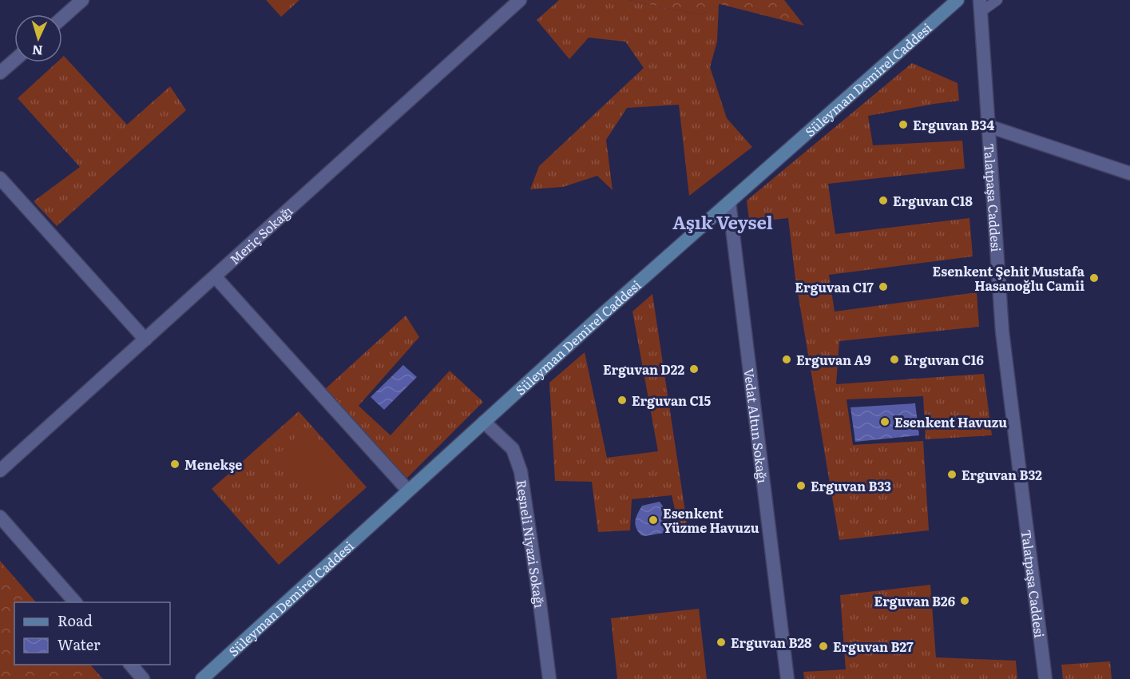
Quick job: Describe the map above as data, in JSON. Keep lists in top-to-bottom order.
{
  "streets": {
    "main road": ["Süleyman Demirel Caddesi"],
    "street": [
      "Talatpaşa Caddesi",
      "Meriç Sokağı",
      "Vedat Altun Sokağı",
      "Reşneli Niyazi Sokağı"
    ]
  },
  "crossings": [
    ["Süleyman Demirel Caddesi", "Vedat Altun Sokağı"],
    ["Süleyman Demirel Caddesi", "Reşneli Niyazi Sokağı"]
  ],
  "districts": ["Aşık Veysel"],
  "places": [
    "Erguvan B34",
    "Erguvan C18",
    "Esenkent Şehit Mustafa Hasanoğlu Camii",
    "Erguvan C17",
    "Erguvan A9",
    "Erguvan C16",
    "Erguvan D22",
    "Erguvan C15",
    "Esenkent Havuzu",
    "Menekşe",
    "Erguvan B32",
    "Erguvan B33",
    "Esenkent Yüzme Havuzu",
    "Erguvan B26",
    "Erguvan B28",
    "Erguvan B27"
  ],
  "legend": ["Road", "Water"],
  "north": "bottom"
}
